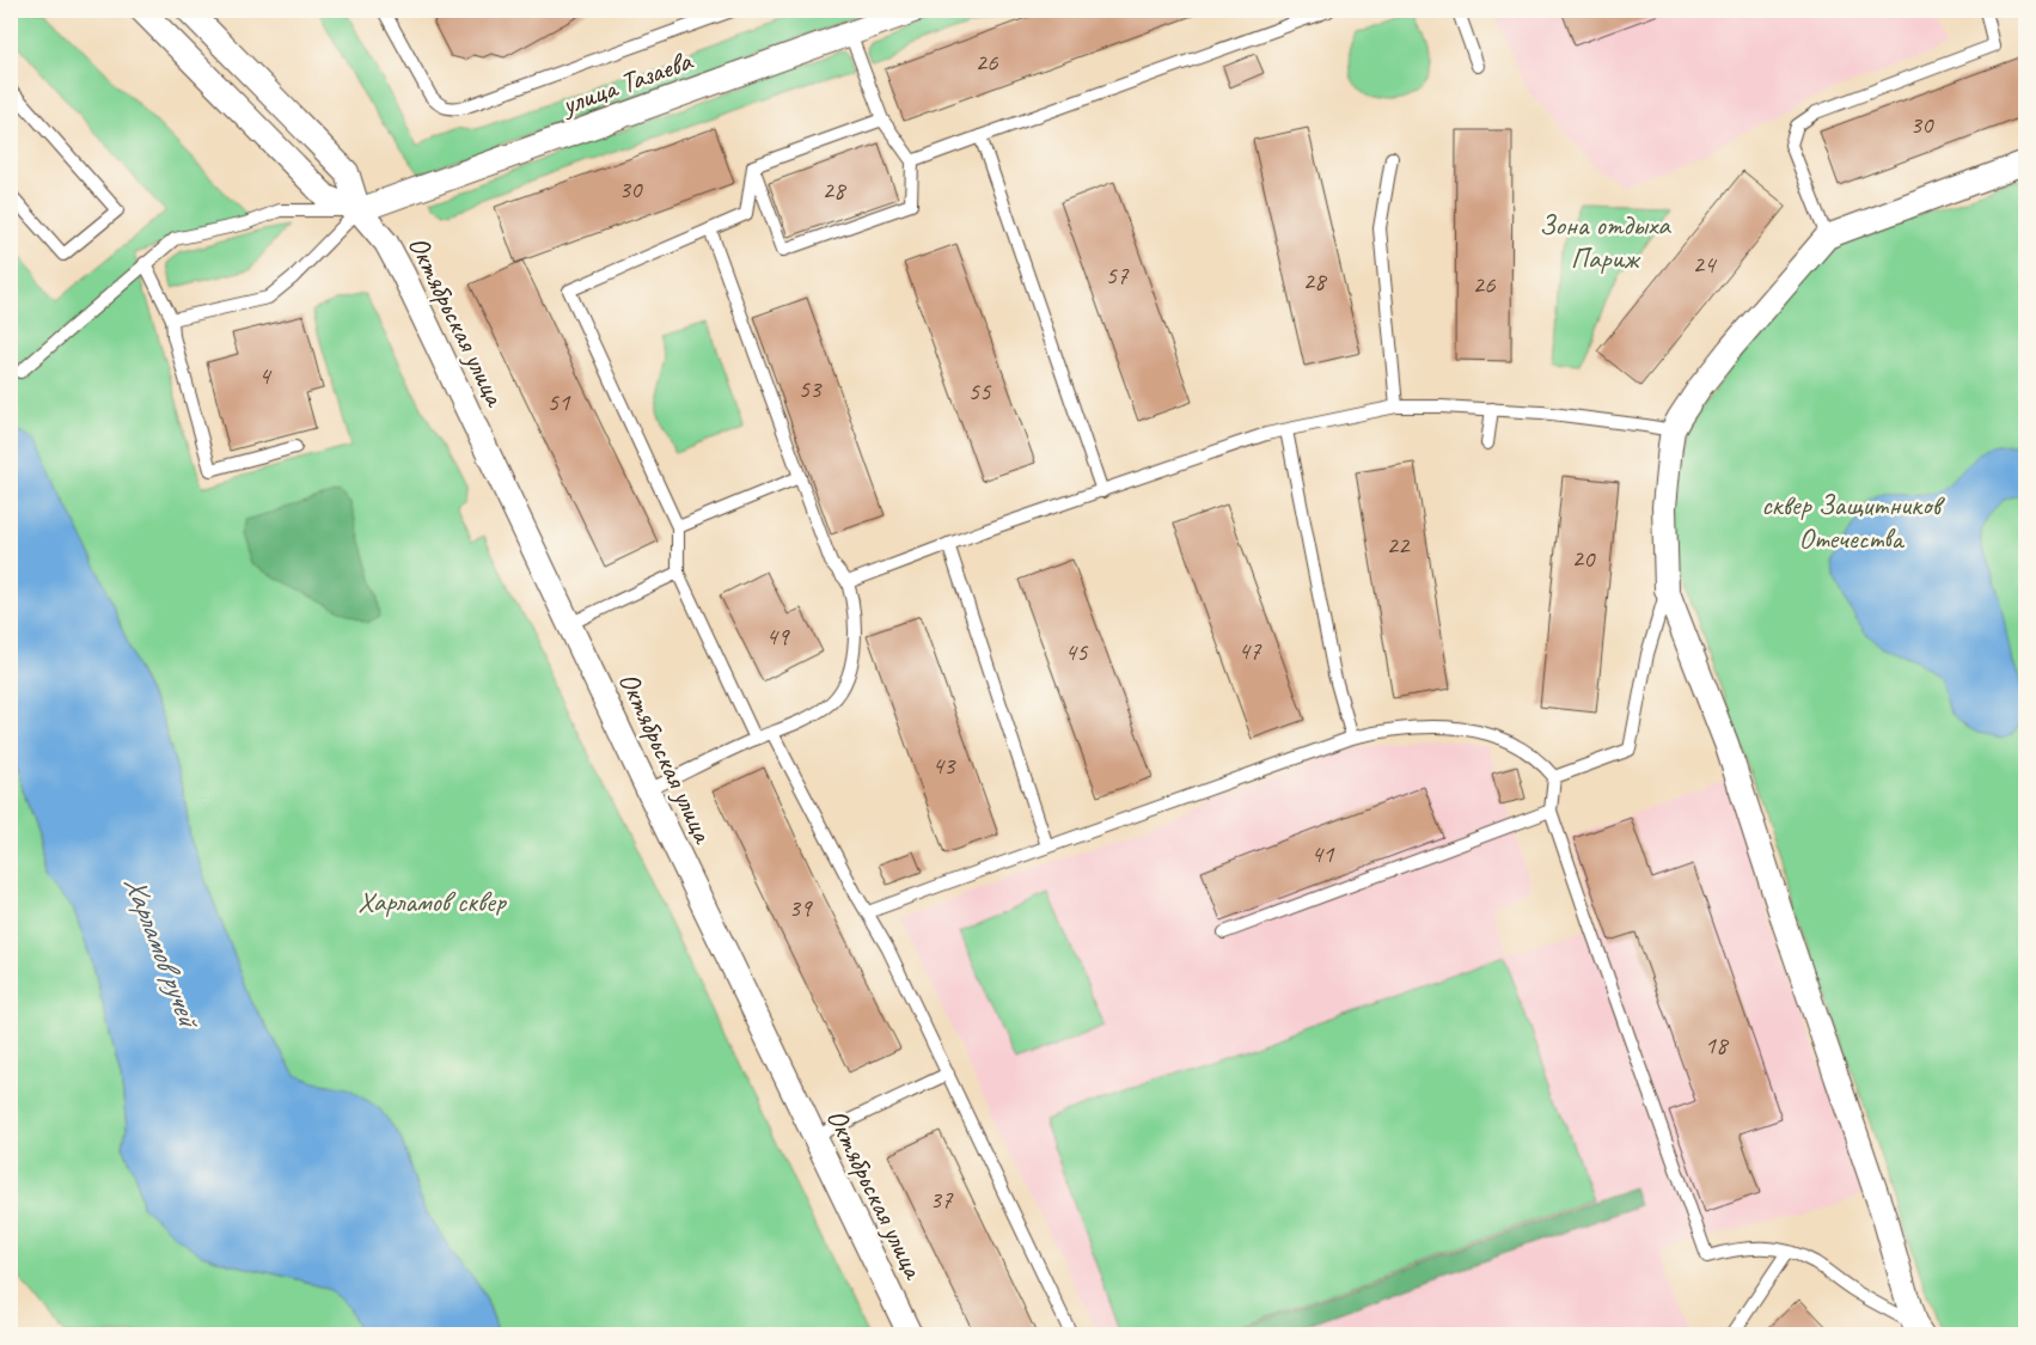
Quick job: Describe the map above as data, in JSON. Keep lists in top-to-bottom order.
{
  "streets": {
    "street": ["улица Тазаева", "Октябрьская улица"]
  },
  "crossings": [
    ["улица Тазаева", "Октябрьская улица"]
  ],
  "water": ["Харламов ручей"],
  "parks": ["Зона отдыха Париж", "сквер Защитников Отечества", "Харламов сквер"],
  "house_numbers": [
    "26",
    "30",
    "30",
    "28",
    "24",
    "57",
    "28",
    "26",
    "4",
    "53",
    "55",
    "51",
    "22",
    "20",
    "49",
    "47",
    "45",
    "43",
    "41",
    "39",
    "18",
    "37"
  ]
}
